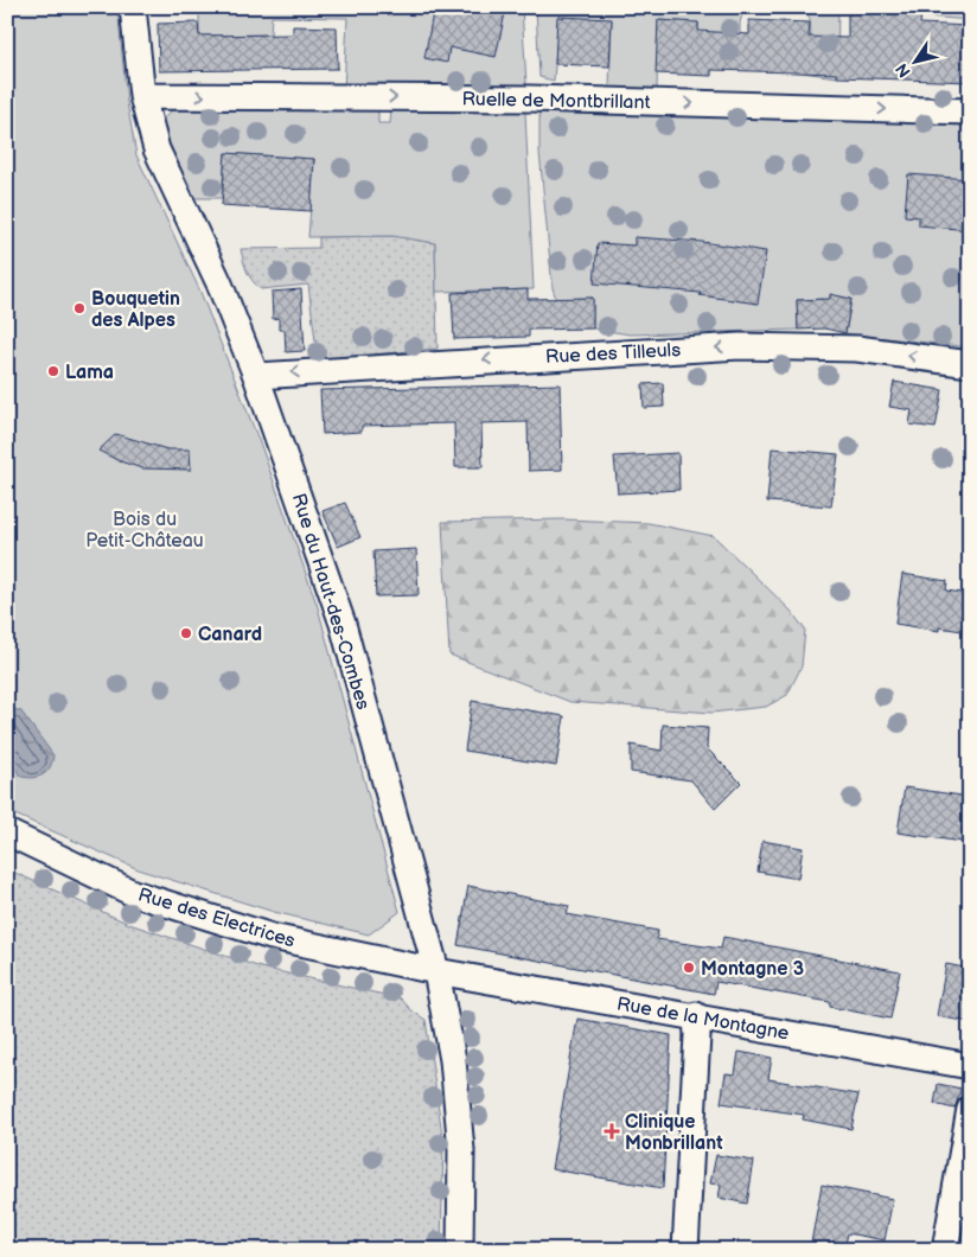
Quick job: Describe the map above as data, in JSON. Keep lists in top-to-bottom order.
{
  "streets": {
    "street": [
      "Ruelle de Montbrillant",
      "Rue des Tilleuls",
      "Rue du Haut-des-Combes",
      "Rue des Electrices",
      "Rue de la Montagne"
    ]
  },
  "crossings": [
    ["Ruelle de Montbrillant", "Rue du Haut-des-Combes"],
    ["Rue des Tilleuls", "Rue du Haut-des-Combes"],
    ["Rue du Haut-des-Combes", "Rue des Electrices"],
    ["Rue du Haut-des-Combes", "Rue de la Montagne"],
    ["Rue des Electrices", "Rue de la Montagne"]
  ],
  "one_way": ["Ruelle de Montbrillant", "Rue des Tilleuls"],
  "parks": ["Bois du Petit-Château"],
  "places": {
    "other": [
      "Bouquetin des Alpes",
      "Lama",
      "Canard",
      "Montagne 3"
    ],
    "health": ["Clinique Monbrillant"]
  },
  "north": "bottom left"
}
